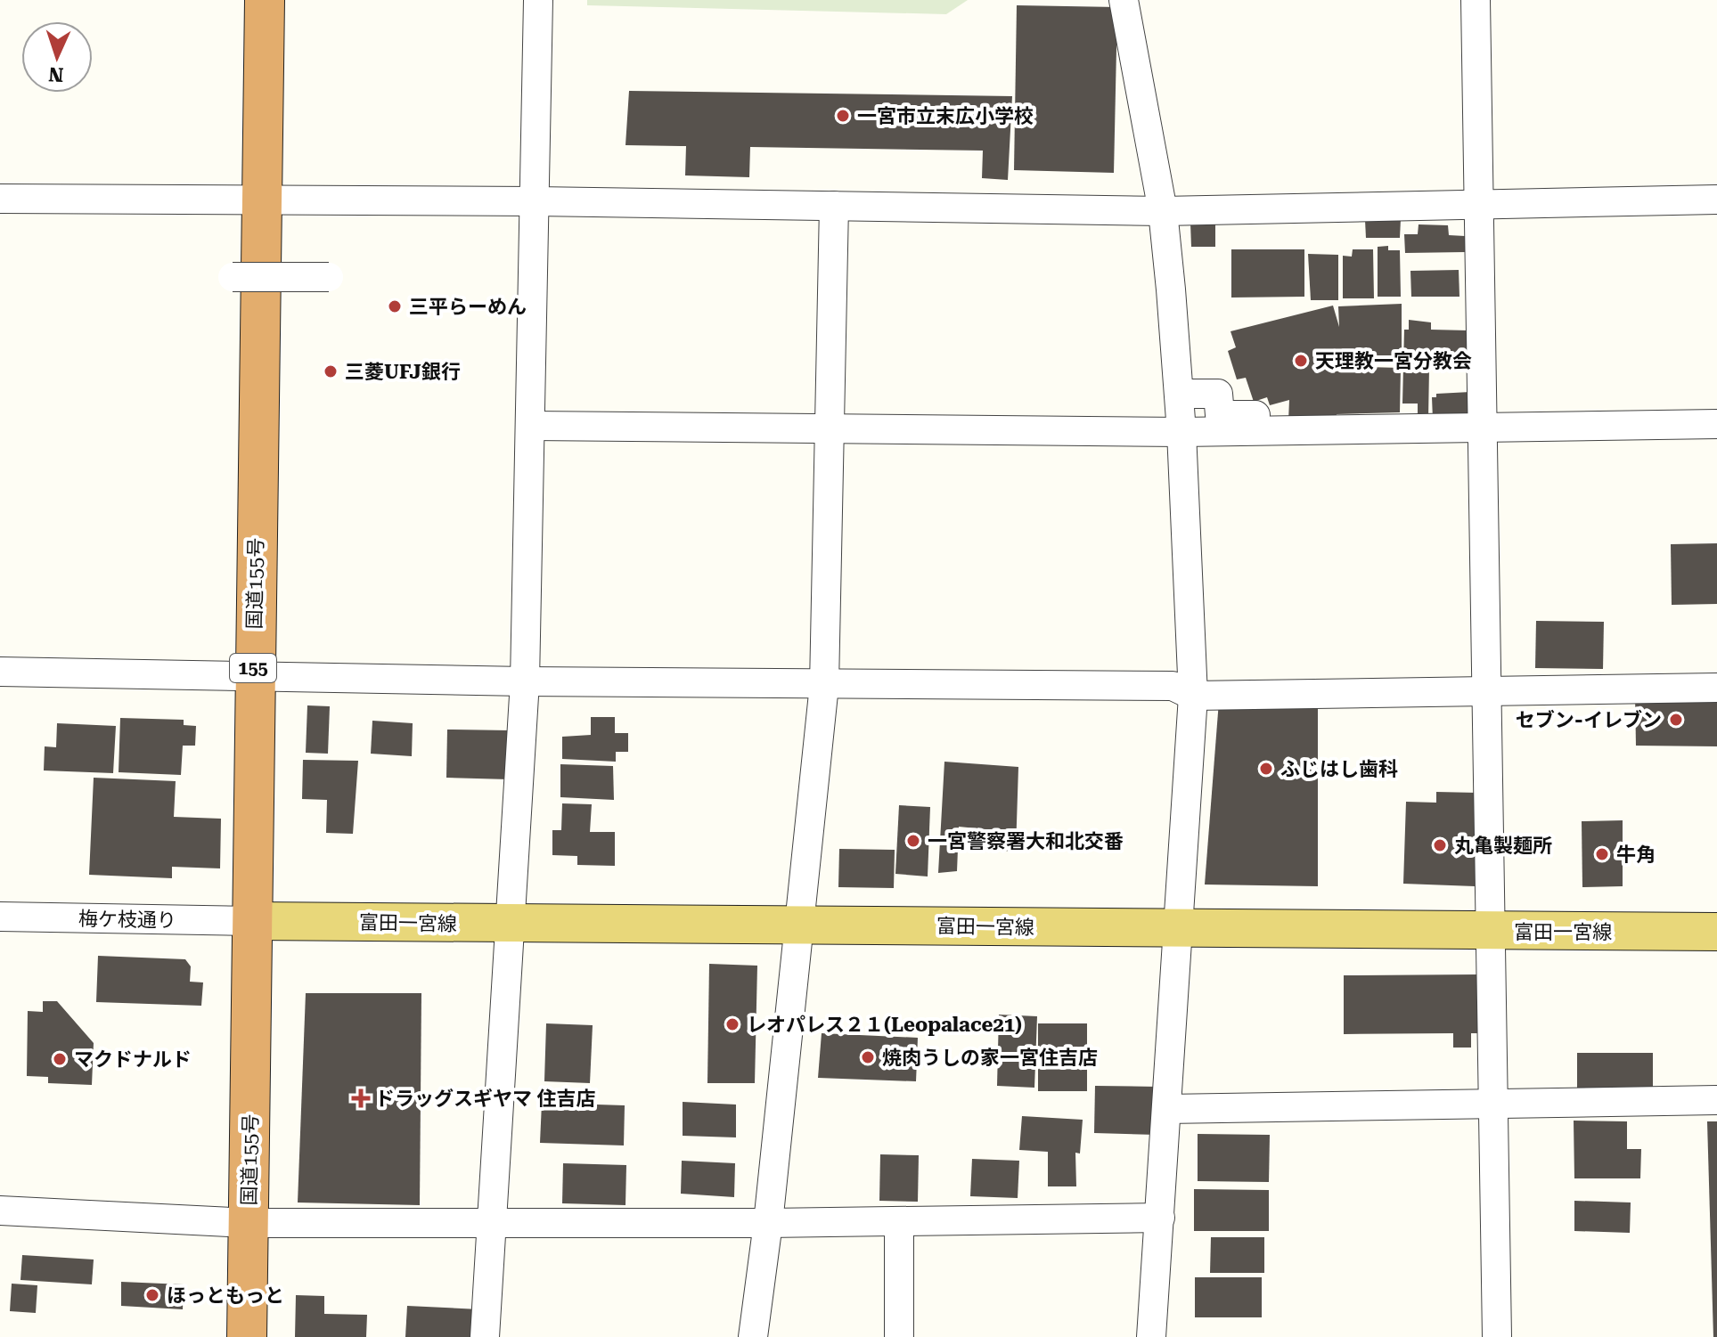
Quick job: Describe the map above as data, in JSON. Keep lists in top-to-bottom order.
{
  "streets": {
    "highway": ["国道155号", "155"],
    "main road": ["富田一宮線"],
    "street": ["梅ケ枝通り"]
  },
  "crossings": [
    ["国道155号", "梅ケ枝通り"],
    ["国道155号", "富田一宮線"],
    ["梅ケ枝通り", "富田一宮線"]
  ],
  "places": {
    "other": [
      "一宮市立末広小学校",
      "三平らーめん",
      "天理教一宮分教会",
      "三菱UFJ銀行",
      "セブン-イレブン",
      "ふじはし歯科",
      "一宮警察署大和北交番",
      "丸亀製麺所",
      "牛角",
      "レオパレス２１(Leopalace21)",
      "焼肉うしの家一宮住吉店",
      "マクドナルド",
      "ほっともっと"
    ],
    "health": ["ドラッグスギヤマ 住吉店"]
  },
  "north": "bottom"
}
